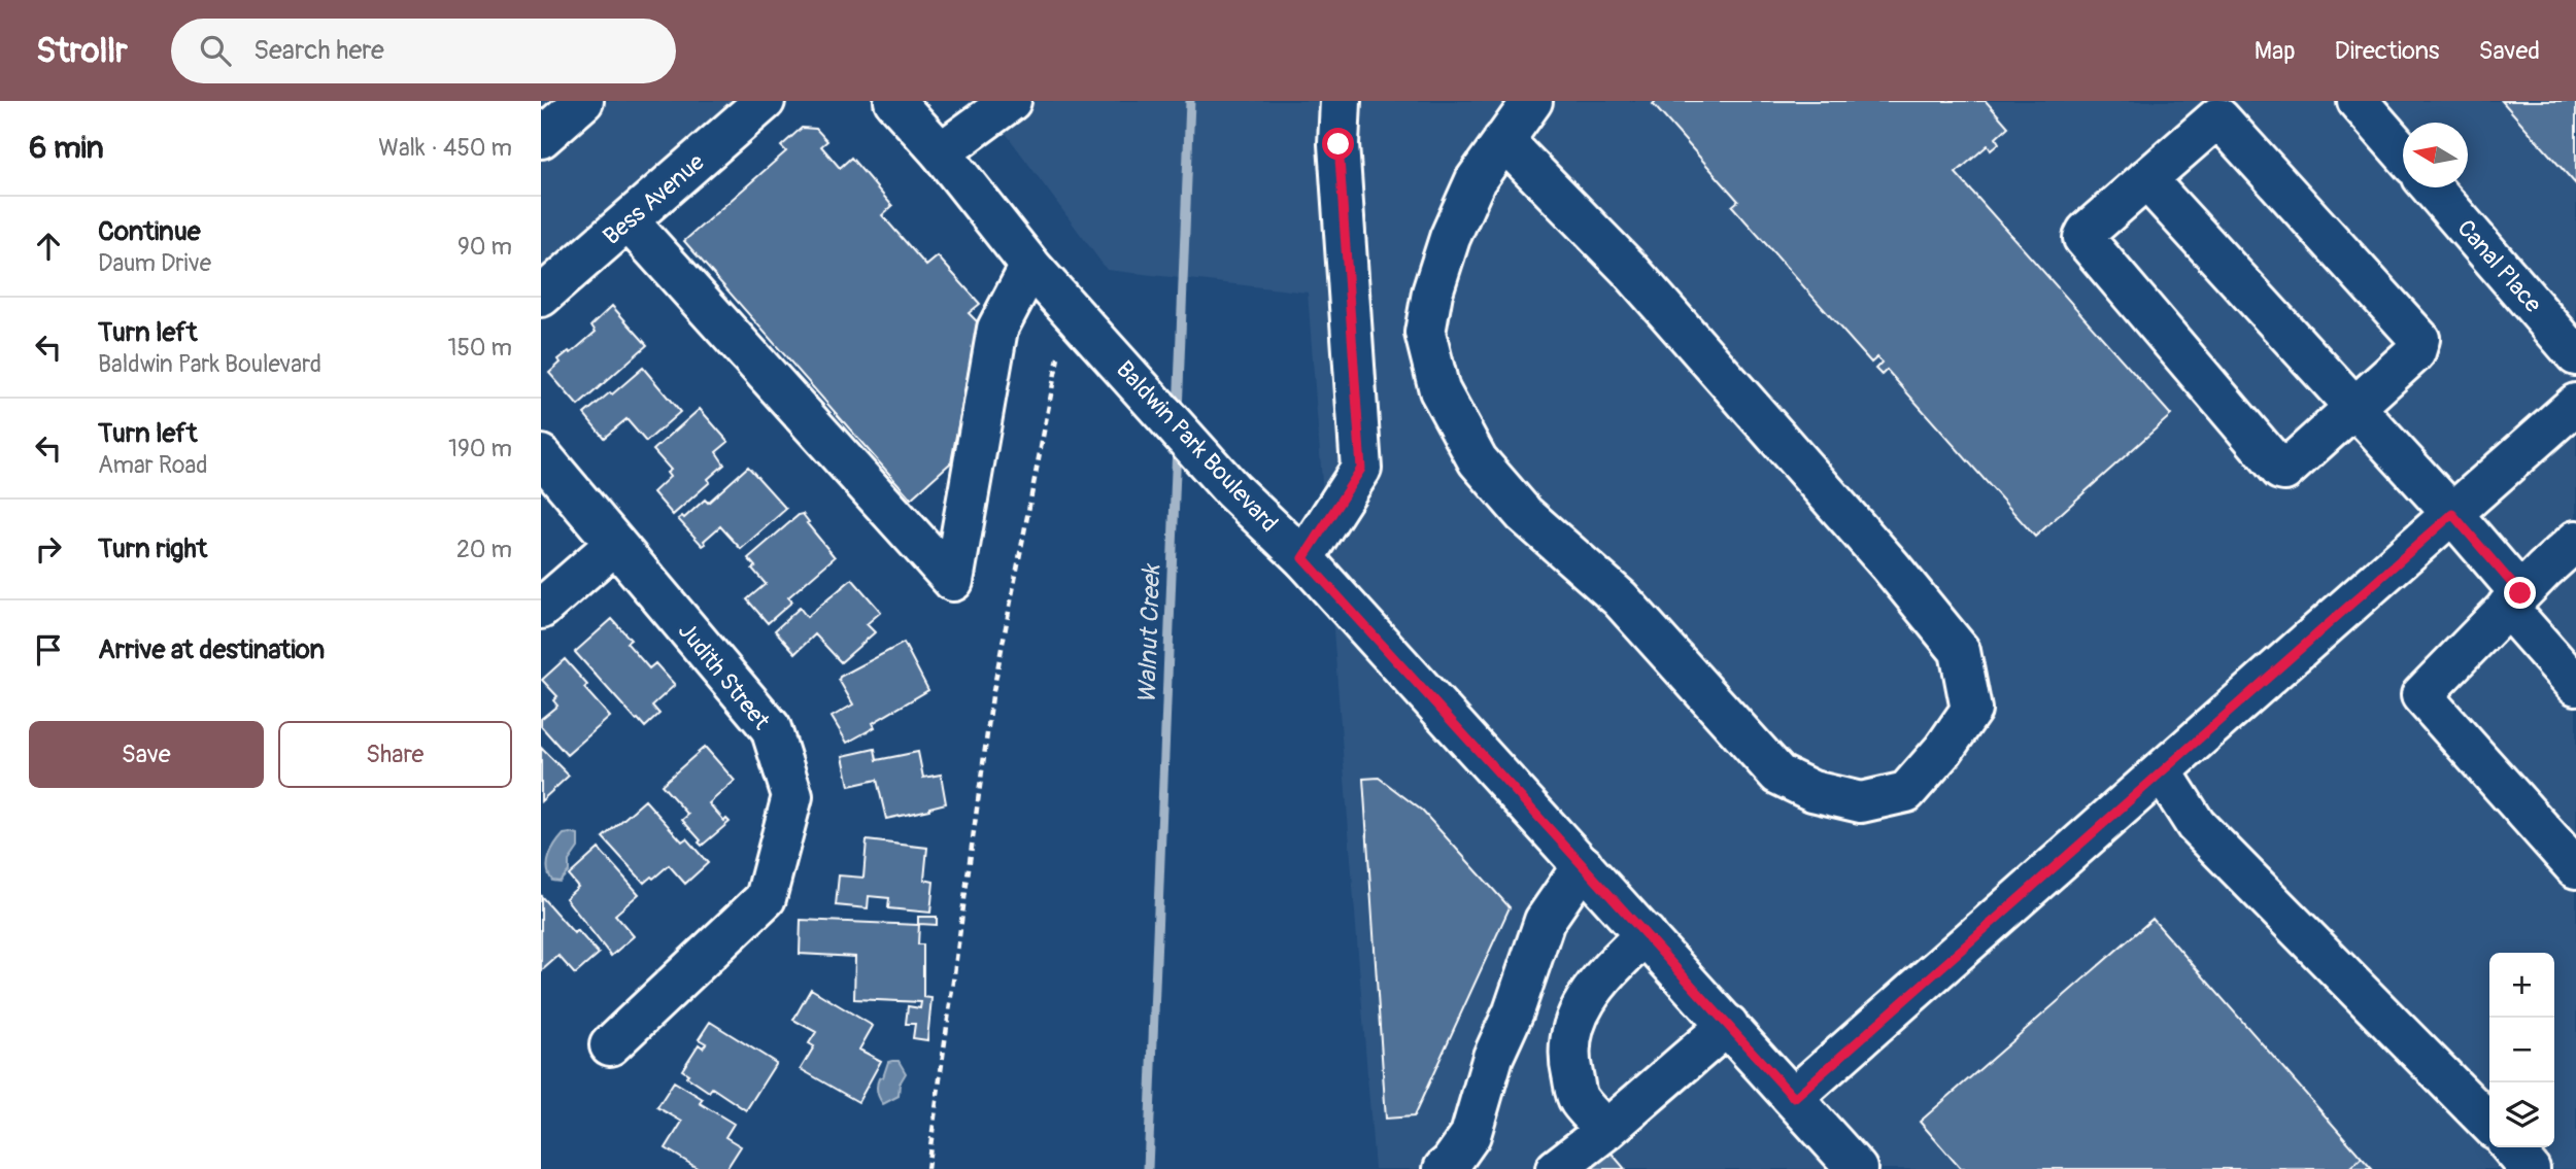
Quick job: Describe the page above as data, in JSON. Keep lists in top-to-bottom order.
{
  "streets": {
    "main road": [
      "Bess Avenue",
      "Canal Place",
      "Baldwin Park Boulevard",
      "Judith Street"
    ]
  },
  "water": ["Walnut Creek"],
  "north": "left",
  "page": {
    "header": "Strollr",
    "search": "Search here",
    "nav": ["Map", "Directions", "Saved"],
    "heading": ["6 min", "Walk · 450 m"],
    "list": [
      ["Continue", "Daum Drive", "90 m"],
      ["Turn left", "Baldwin Park Boulevard", "150 m"],
      ["Turn left", "Amar Road", "190 m"],
      ["Turn right", "20 m"],
      "Arrive at destination"
    ],
    "buttons": ["Save", "Share"],
    "map_buttons": ["+", "−"]
  }
}
